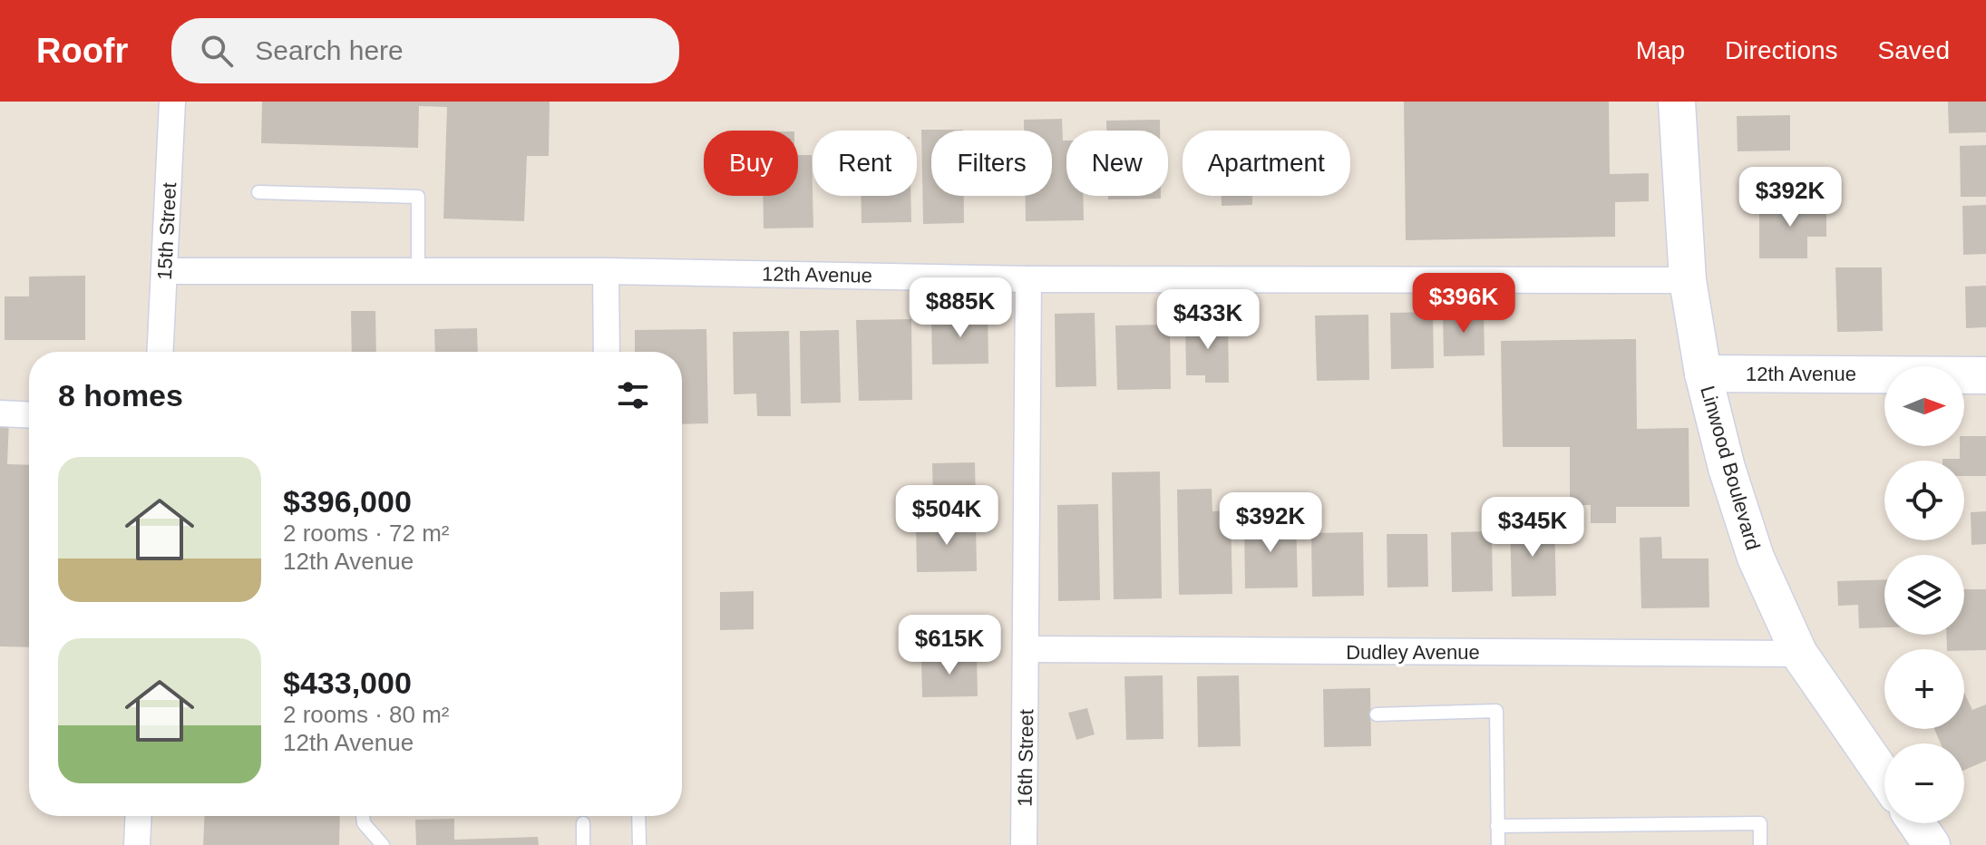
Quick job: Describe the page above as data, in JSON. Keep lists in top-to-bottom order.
{
  "streets": {
    "street": [
      "15th Street",
      "12th Avenue",
      "Linwood Boulevard",
      "Dudley Avenue",
      "16th Street"
    ]
  },
  "crossings": [
    ["15th Street", "12th Avenue"],
    ["12th Avenue", "Linwood Boulevard"],
    ["12th Avenue", "16th Street"],
    ["Linwood Boulevard", "Dudley Avenue"],
    ["Dudley Avenue", "16th Street"]
  ],
  "north": "right",
  "page": {
    "header": "Roofr",
    "search": "Search here",
    "nav": ["Map", "Directions", "Saved"],
    "chip": [
      "Buy",
      "Rent",
      "Filters",
      "New",
      "Apartment"
    ],
    "price": [
      "$392K",
      "$396K",
      "$885K",
      "$433K",
      "$504K",
      "$392K",
      "$345K",
      "$615K"
    ],
    "heading": "8 homes",
    "map_buttons": ["+", "−"],
    "list": [
      {
        "name": "$396,000",
        "note": "2 rooms · 72 m² · 12th Avenue"
      },
      {
        "name": "$433,000",
        "note": "2 rooms · 80 m² · 12th Avenue"
      }
    ]
  }
}
